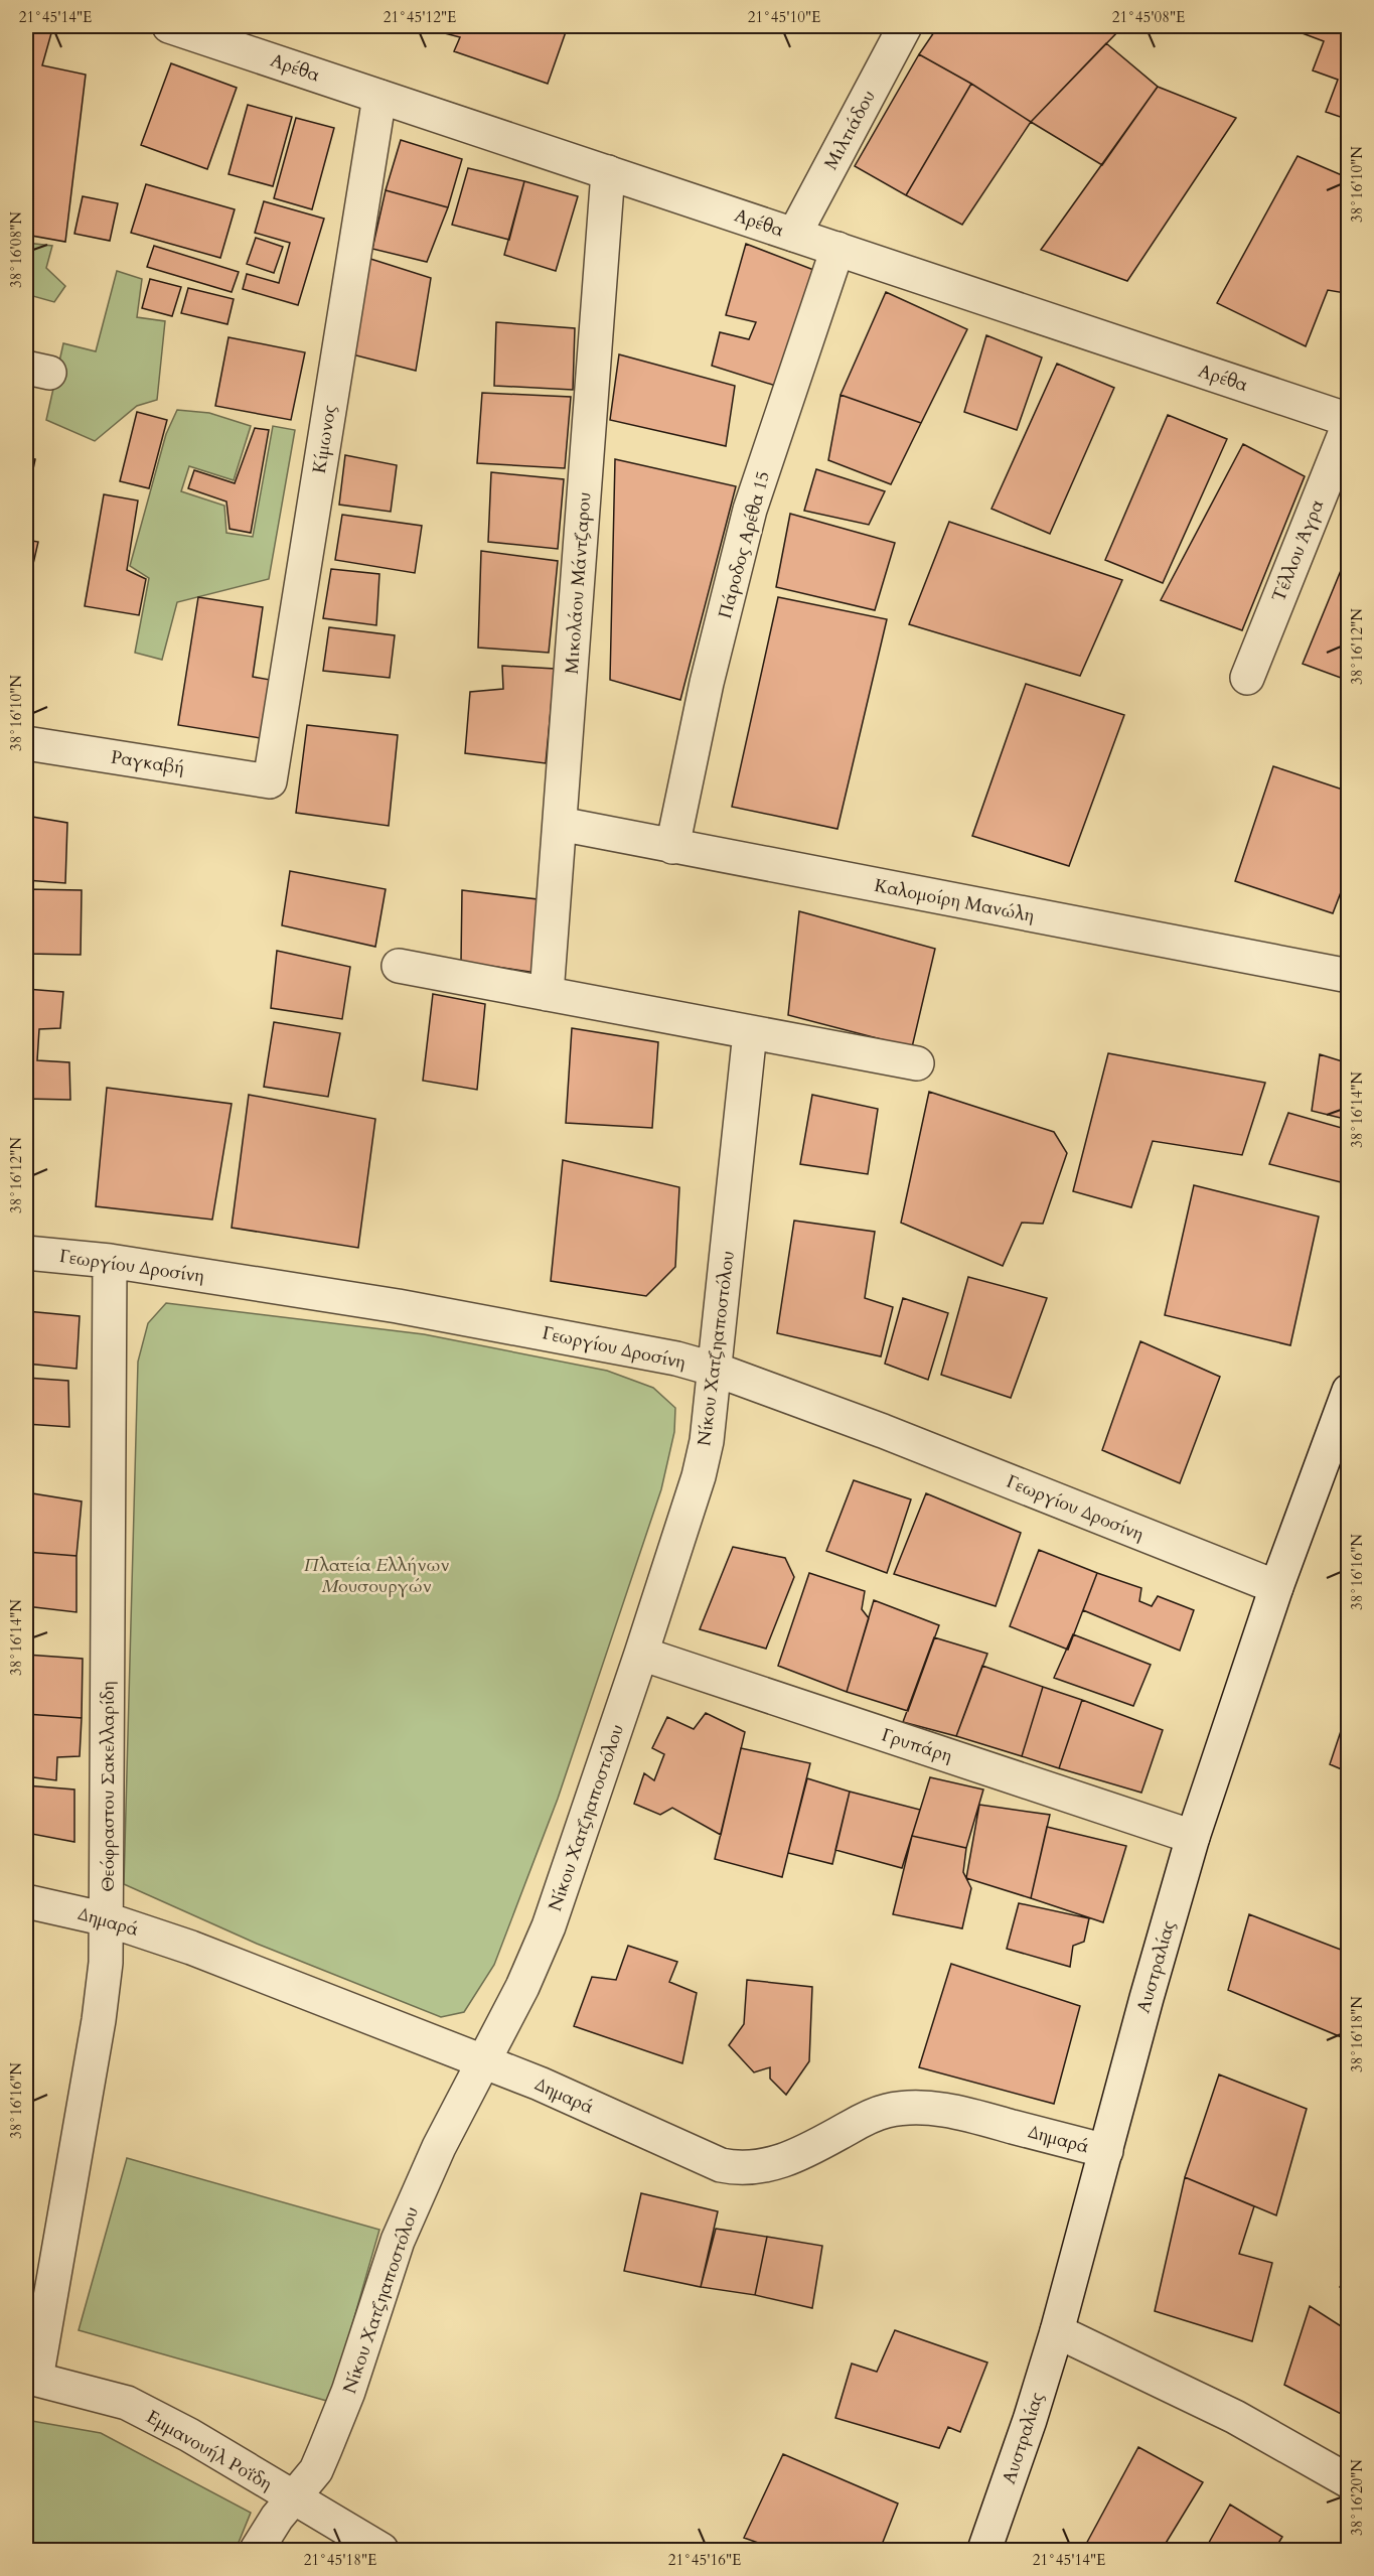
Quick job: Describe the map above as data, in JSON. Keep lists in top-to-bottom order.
{
  "streets": {
    "street": [
      "Αρέθα",
      "Μιλτιάδου",
      "Κίμωνος",
      "Πάροδος Αρέθα 15",
      "Τέλλου Άγρα",
      "Μικολάου Μάντζαρου",
      "Ραγκαβή",
      "Καλομοίρη Μανώλη",
      "Γεωργίου Δροσίνη",
      "Νίκου Χατζηαποστόλου",
      "Γρυπάρη",
      "Θεόφραστου Σακελλαρίδη",
      "Δημαρά",
      "Αυστραλίας",
      "Εμμανουήλ Ροΐδη"
    ]
  },
  "crossings": [
    ["Αρέθα", "Μιλτιάδου"],
    ["Αρέθα", "Κίμωνος"],
    ["Αρέθα", "Πάροδος Αρέθα 15"],
    ["Αρέθα", "Τέλλου Άγρα"],
    ["Αρέθα", "Μικολάου Μάντζαρου"],
    ["Κίμωνος", "Ραγκαβή"],
    ["Πάροδος Αρέθα 15", "Καλομοίρη Μανώλη"],
    ["Μικολάου Μάντζαρου", "Καλομοίρη Μανώλη"],
    ["Γεωργίου Δροσίνη", "Νίκου Χατζηαποστόλου"],
    ["Γεωργίου Δροσίνη", "Θεόφραστου Σακελλαρίδη"],
    ["Γεωργίου Δροσίνη", "Αυστραλίας"],
    ["Νίκου Χατζηαποστόλου", "Γρυπάρη"],
    ["Νίκου Χατζηαποστόλου", "Δημαρά"],
    ["Νίκου Χατζηαποστόλου", "Εμμανουήλ Ροΐδη"],
    ["Γρυπάρη", "Αυστραλίας"],
    ["Θεόφραστου Σακελλαρίδη", "Δημαρά"],
    ["Θεόφραστου Σακελλαρίδη", "Εμμανουήλ Ροΐδη"],
    ["Δημαρά", "Αυστραλίας"]
  ],
  "parks": ["Πλατεία Ελλήνων Μουσουργών"],
  "coordinates": [
    "21°45'14\"E",
    "21°45'12\"E",
    "21°45'10\"E",
    "21°45'08\"E",
    "38°16'10\"N",
    "38°16'08\"N",
    "38°16'12\"N",
    "38°16'14\"N",
    "38°16'16\"N",
    "38°16'18\"N",
    "38°16'20\"N",
    "21°45'18\"E",
    "21°45'16\"E"
  ]
}
